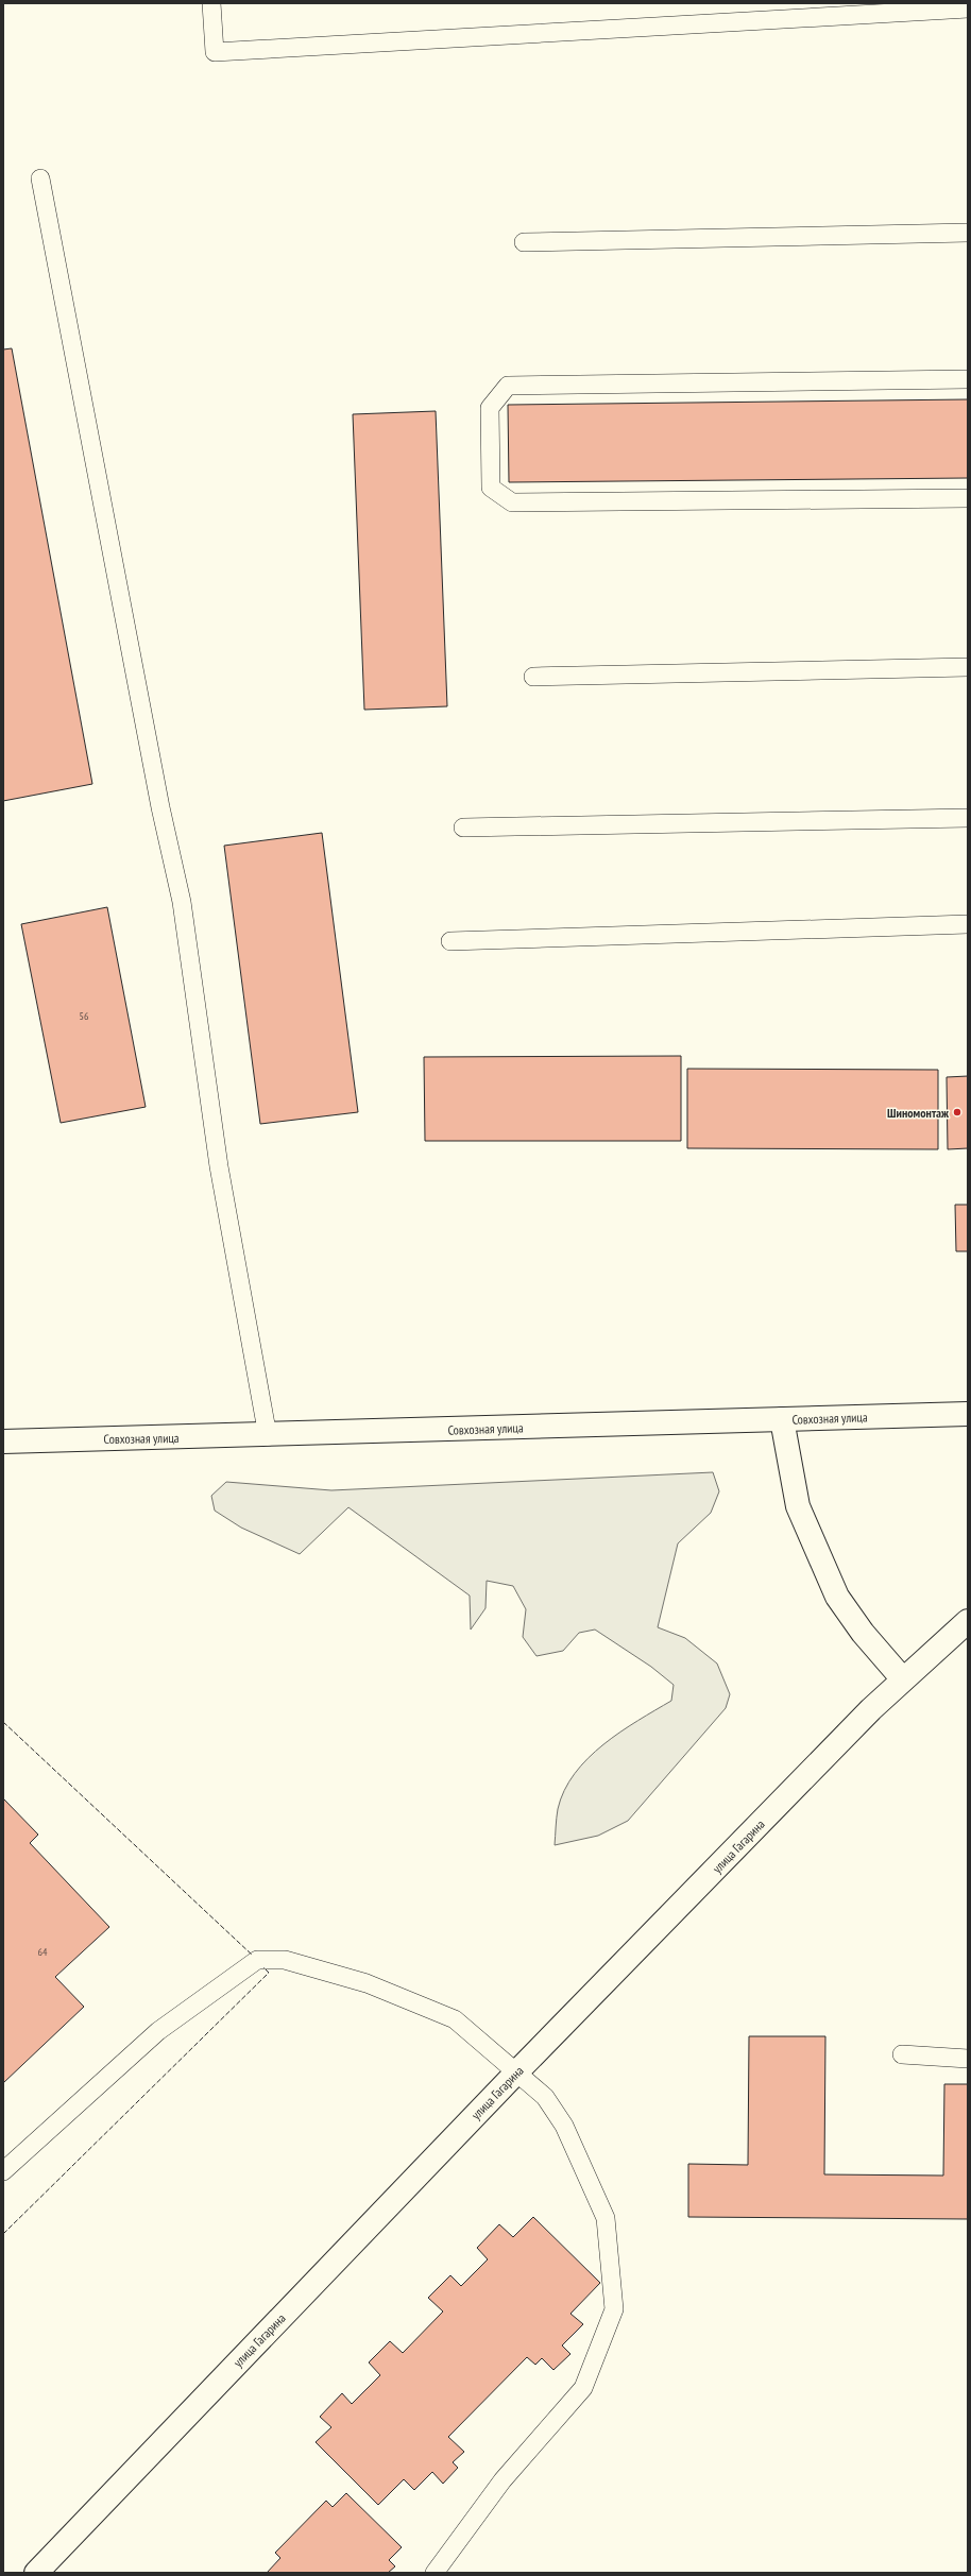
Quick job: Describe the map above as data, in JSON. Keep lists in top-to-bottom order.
{
  "streets": {
    "street": ["Совхозная улица", "улица Гагарина"]
  },
  "places": ["Шиномонтаж"],
  "house_numbers": ["56", "64"]
}
